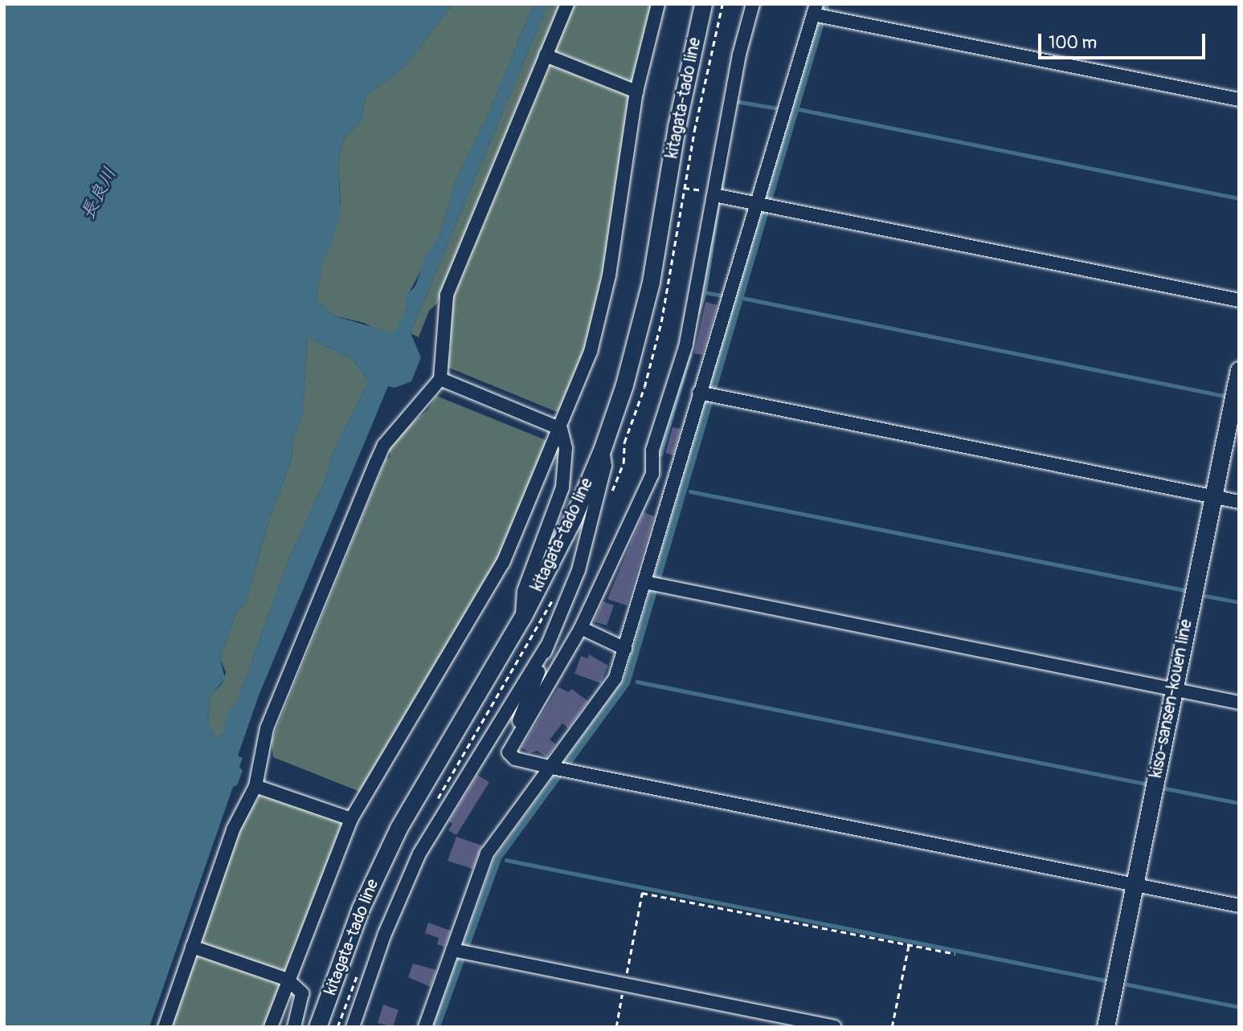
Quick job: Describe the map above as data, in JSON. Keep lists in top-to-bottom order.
{
  "streets": {
    "main road": ["kitagata-tado line", "kiso-sansen-kouen line"]
  },
  "water": ["長良川"],
  "scale_bar": "100 m"
}
